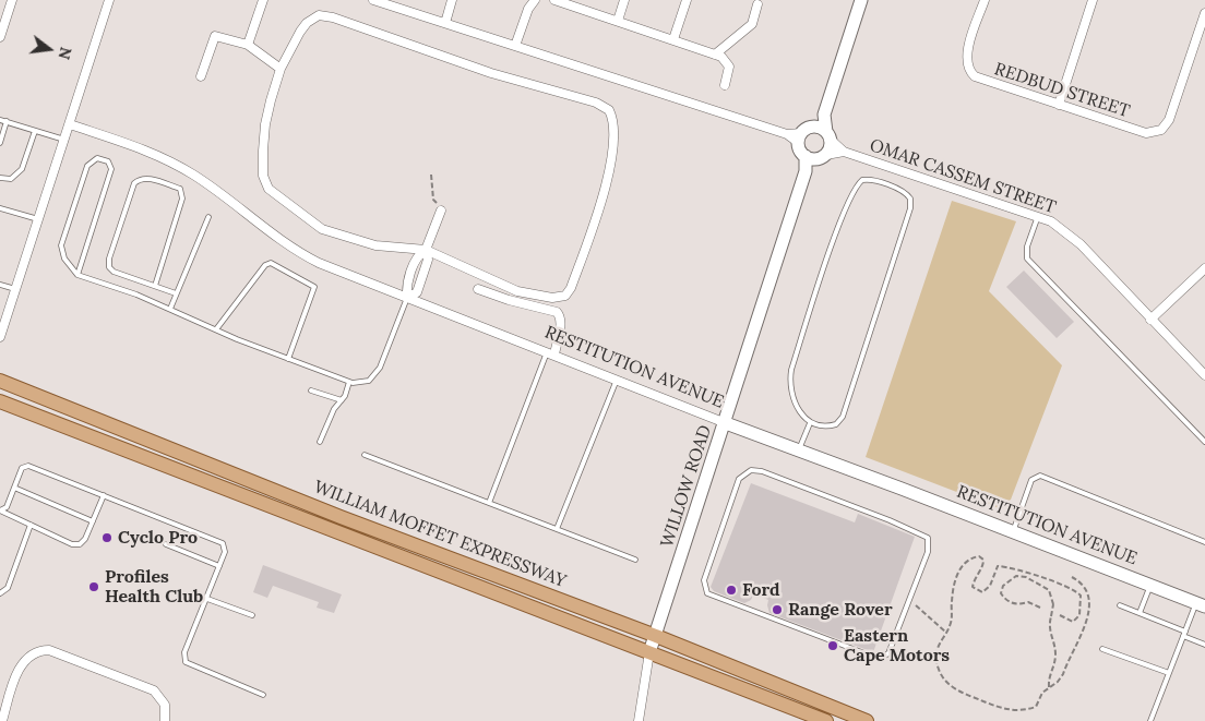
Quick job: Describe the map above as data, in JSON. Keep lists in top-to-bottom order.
{
  "streets": {
    "main road": ["WILLIAM MOFFET EXPRESSWAY"],
    "street": [
      "REDBUD STREET",
      "OMAR CASSEM STREET",
      "RESTITUTION AVENUE",
      "WILLOW ROAD"
    ]
  },
  "crossings": [
    ["OMAR CASSEM STREET", "WILLOW ROAD"],
    ["RESTITUTION AVENUE", "WILLOW ROAD"],
    ["WILLOW ROAD", "WILLIAM MOFFET EXPRESSWAY"]
  ],
  "places": [
    "Cyclo Pro",
    "Profiles Health Club",
    "Ford",
    "Range Rover",
    "Eastern Cape Motors"
  ],
  "north": "right"
}
